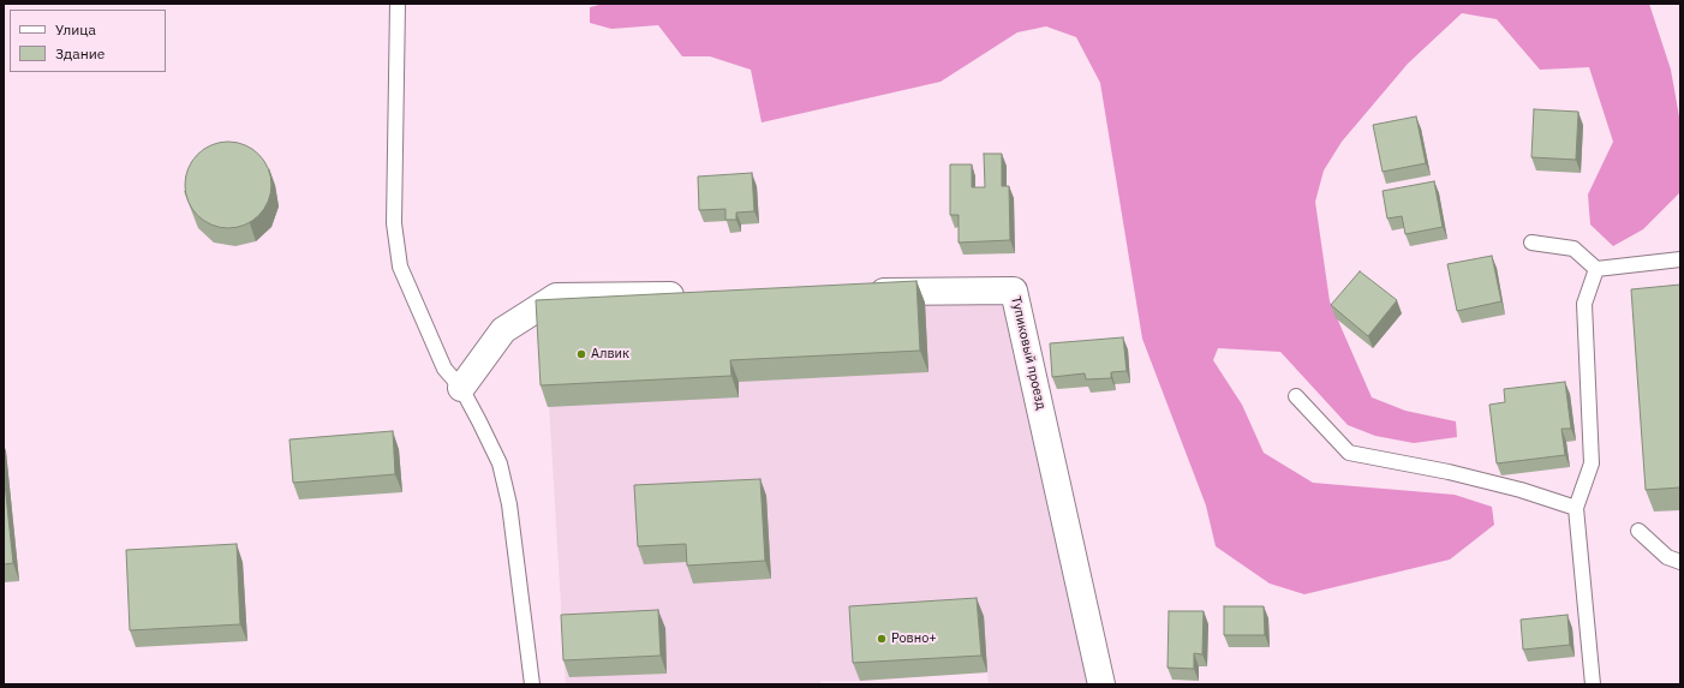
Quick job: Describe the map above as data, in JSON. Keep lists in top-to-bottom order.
{
  "streets": {
    "street": ["Тупиковый проезд"]
  },
  "places": ["Алвик", "Ровно+"],
  "legend": ["Улица", "Здание"]
}
